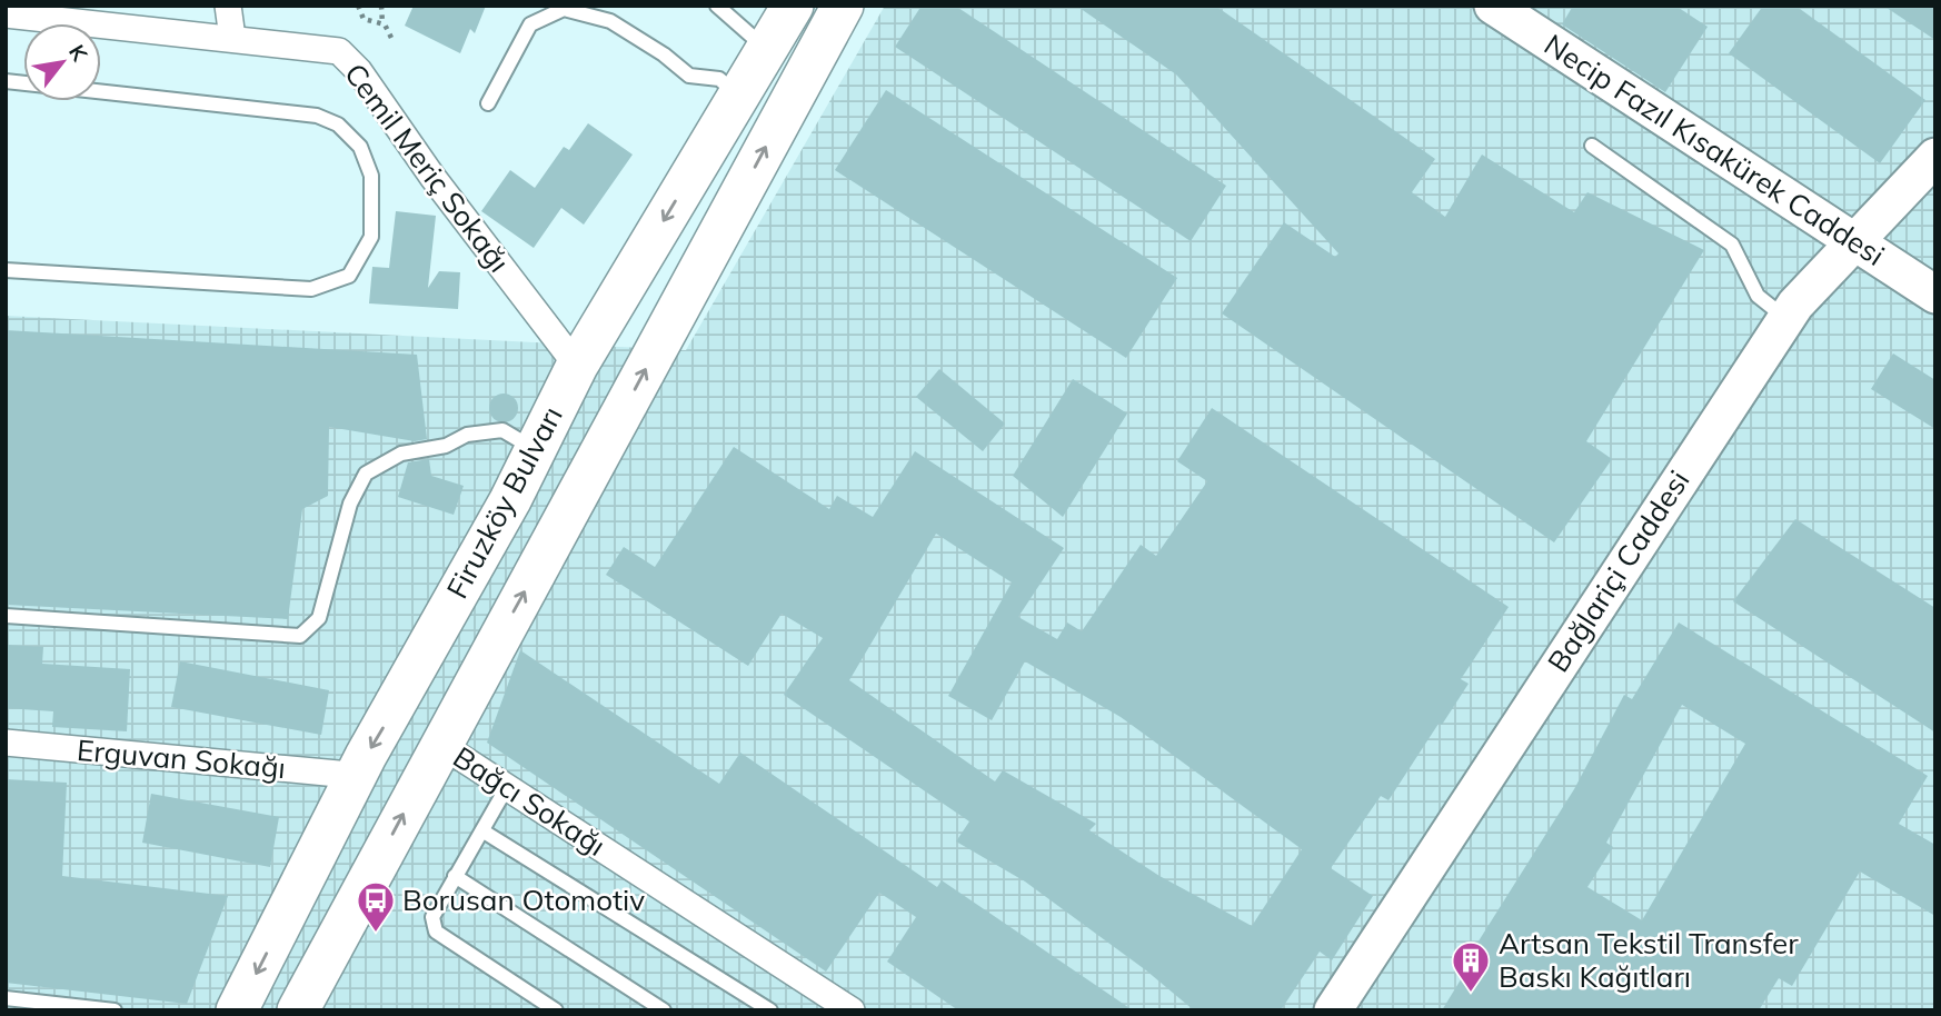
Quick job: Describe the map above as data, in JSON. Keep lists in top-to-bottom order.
{
  "streets": {
    "main road": ["Necip Fazıl Kısakürek Caddesi", "Firuzköy Bulvarı", "Bağlariçi Caddesi"],
    "street": ["Cemil Meriç Sokağı", "Erguvan Sokağı", "Bağcı Sokağı"]
  },
  "crossings": [
    ["Necip Fazıl Kısakürek Caddesi", "Bağlariçi Caddesi"],
    ["Cemil Meriç Sokağı", "Firuzköy Bulvarı"],
    ["Firuzköy Bulvarı", "Erguvan Sokağı"],
    ["Firuzköy Bulvarı", "Bağcı Sokağı"]
  ],
  "places": {
    "bus stop": ["Borusan Otomotiv"],
    "building": ["Artsan Tekstil Transfer Baskı Kağıtları"]
  },
  "north": "top right"
}
